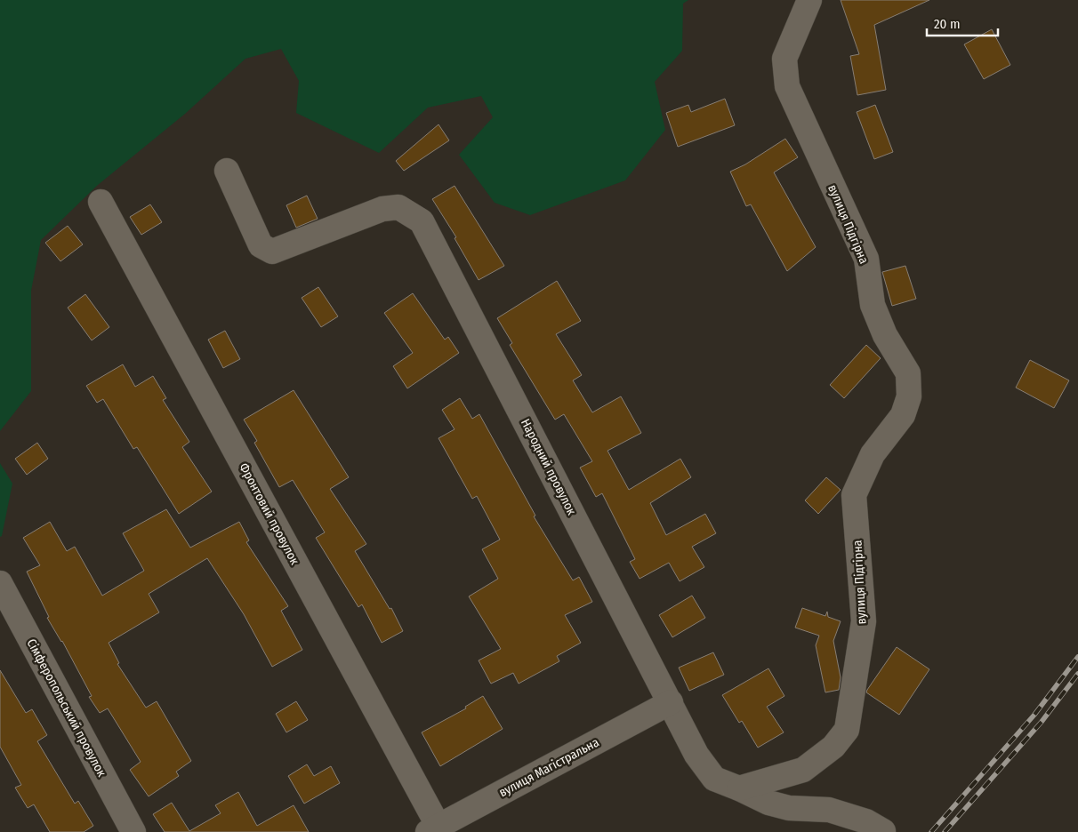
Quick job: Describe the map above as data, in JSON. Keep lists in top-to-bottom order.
{
  "streets": {
    "street": [
      "вулиця Підгірна",
      "Народний провулок",
      "Фронтовий провулок",
      "Сімферопольський провулок",
      "вулиця Магістральна"
    ]
  },
  "crossings": [
    ["вулиця Підгірна", "Народний провулок"],
    ["Народний провулок", "вулиця Магістральна"],
    ["Фронтовий провулок", "вулиця Магістральна"]
  ],
  "scale_bar": "20 m"
}
